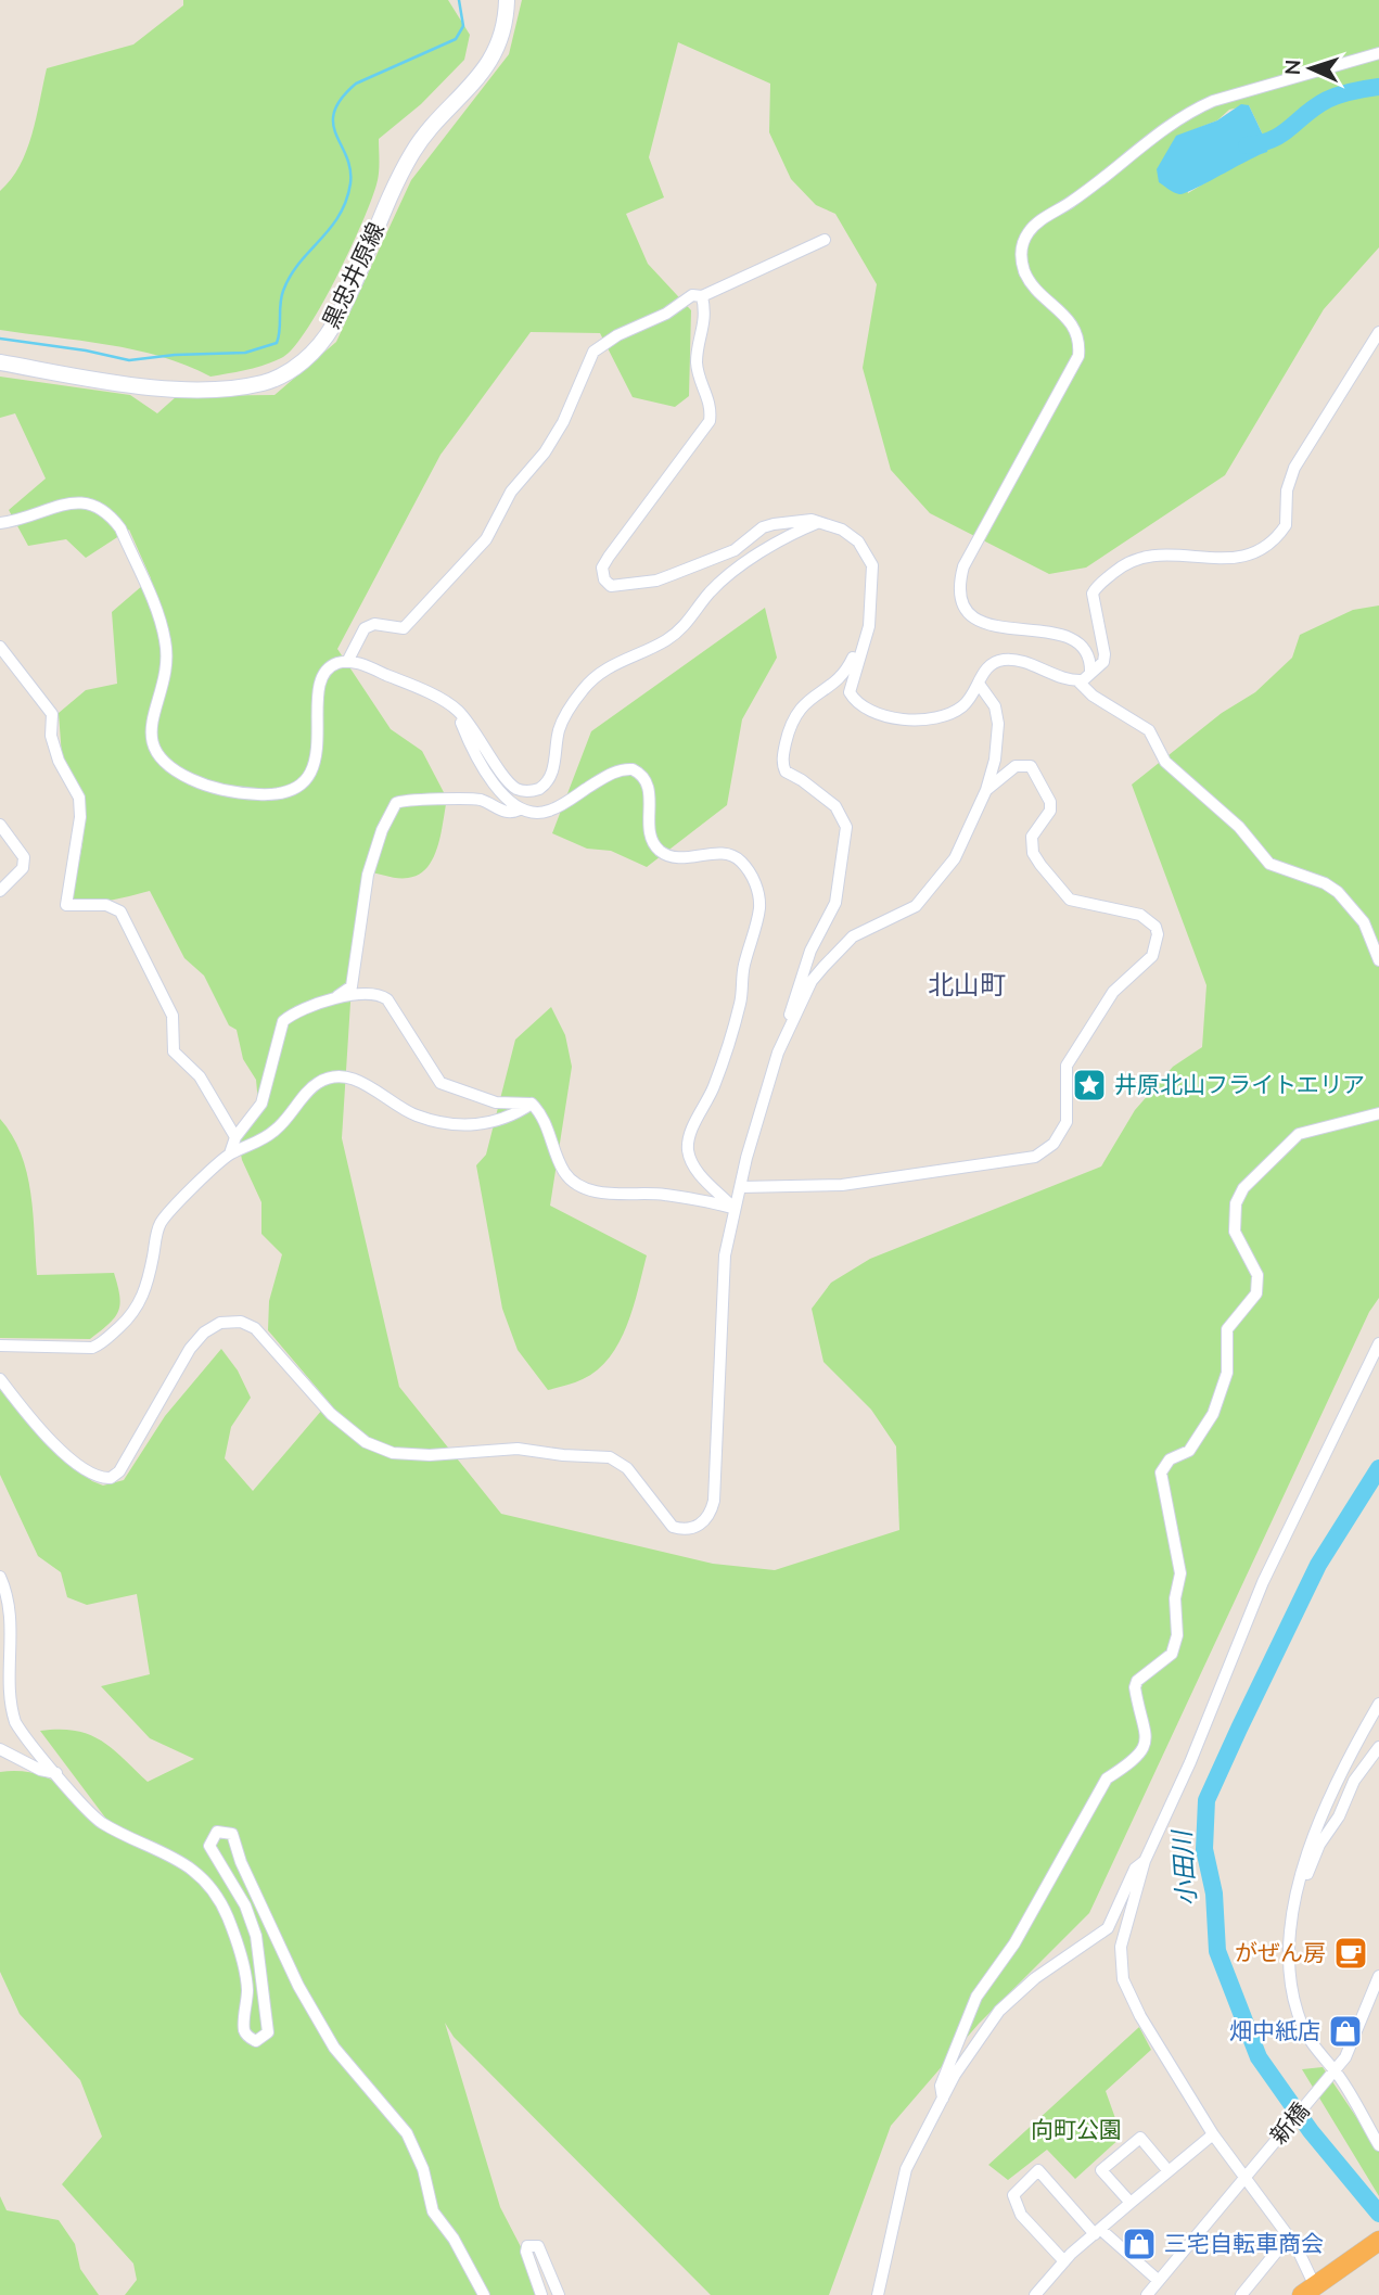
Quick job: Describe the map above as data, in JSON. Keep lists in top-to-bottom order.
{
  "streets": {
    "main road": ["黒忠井原線"],
    "street": ["新橋"]
  },
  "districts": ["北山町"],
  "water": ["小田川"],
  "parks": ["向町公園"],
  "places": {
    "place": ["井原北山フライトエリア"],
    "cafe": ["がぜん房"],
    "shop": ["畑中紙店", "三宅自転車商会"]
  },
  "north": "left"
}
